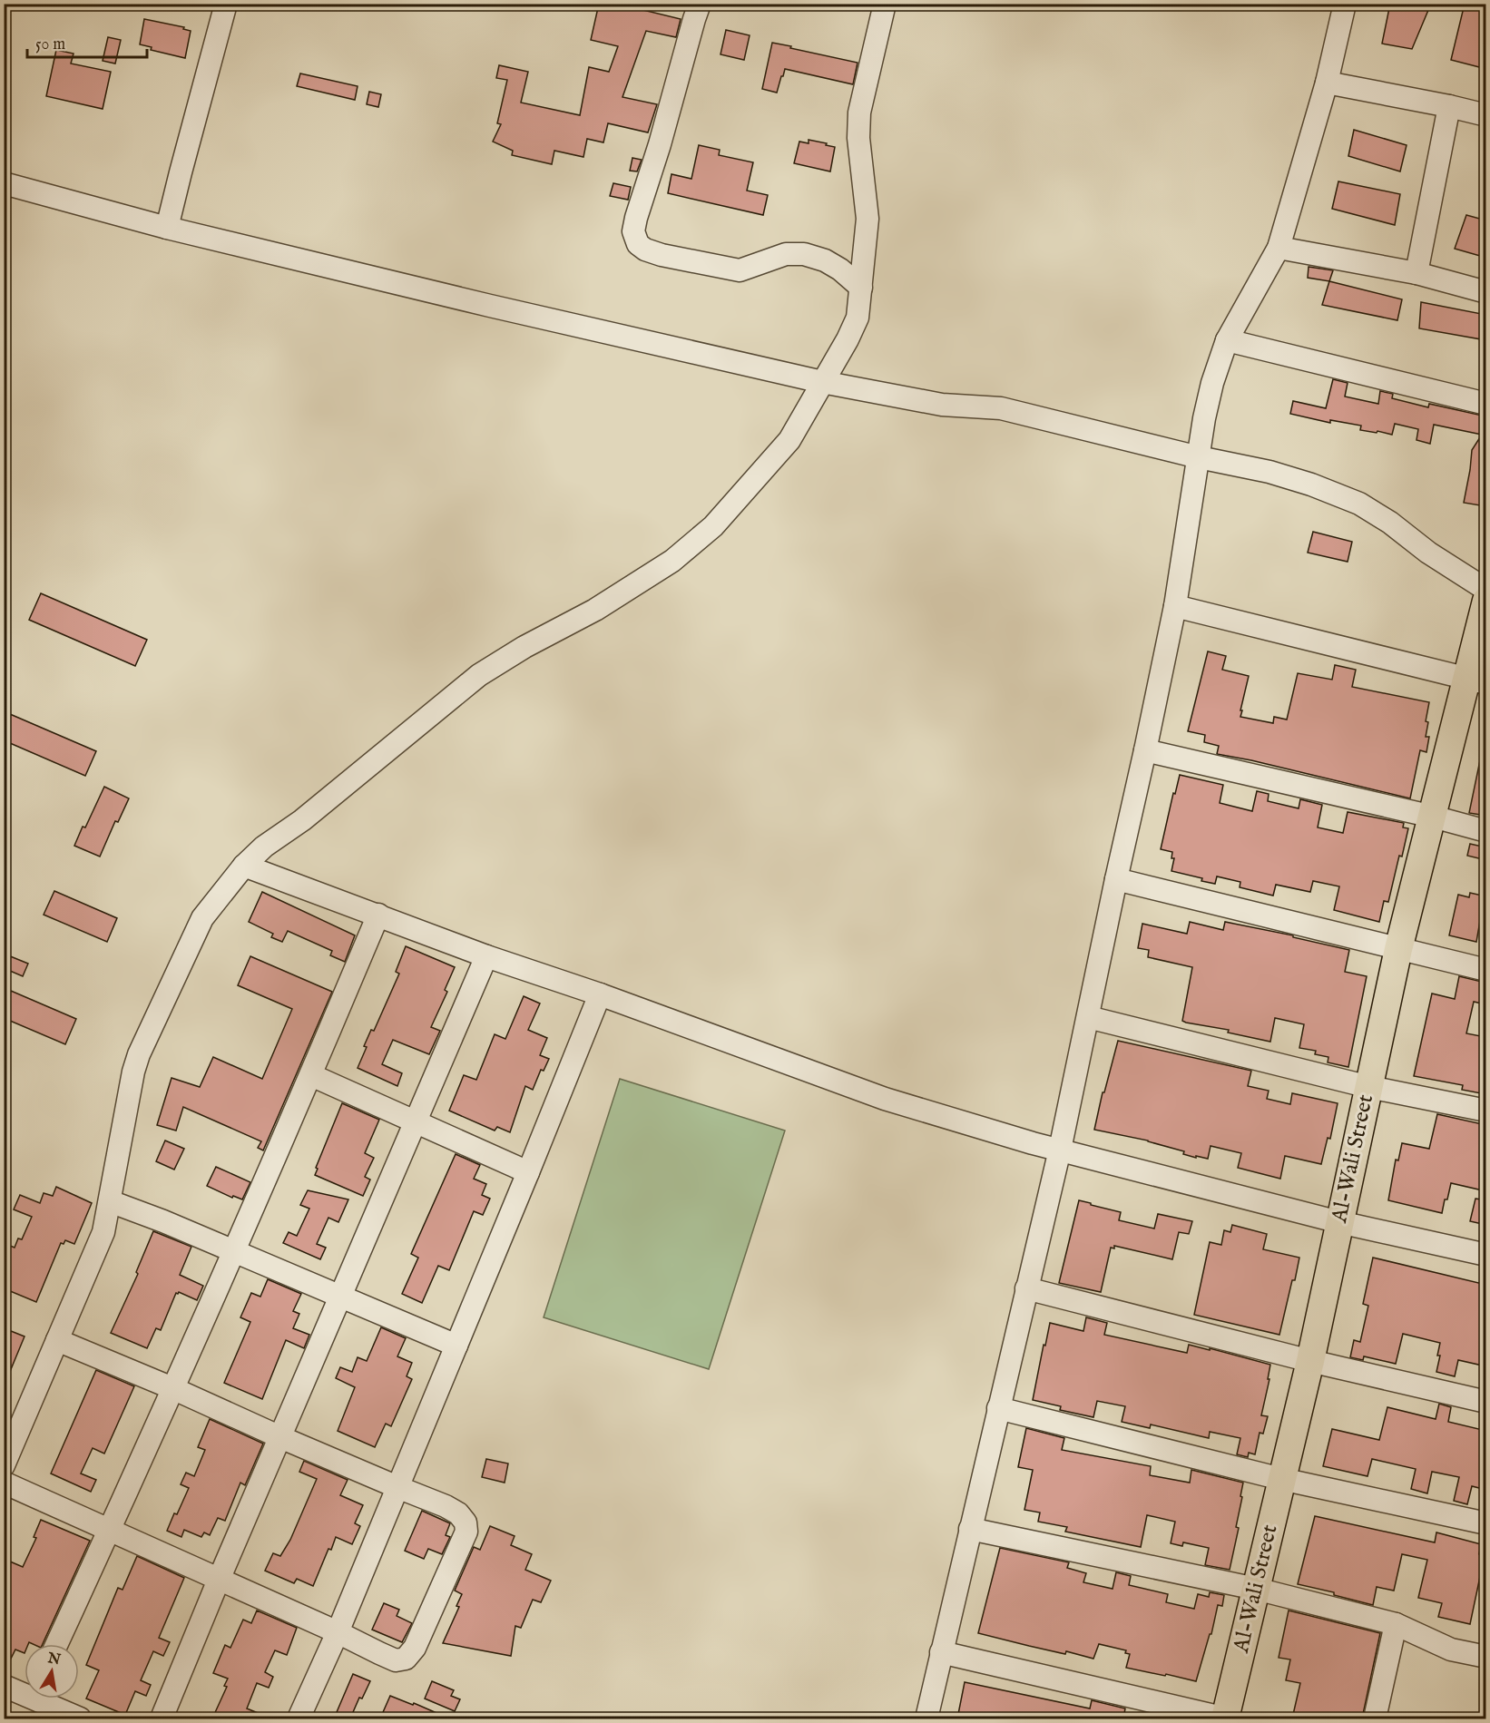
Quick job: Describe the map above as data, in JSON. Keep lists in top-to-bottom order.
{
  "streets": {
    "main road": ["Al-Wali Street"]
  },
  "scale_bar": "50 m",
  "north": "top"
}
